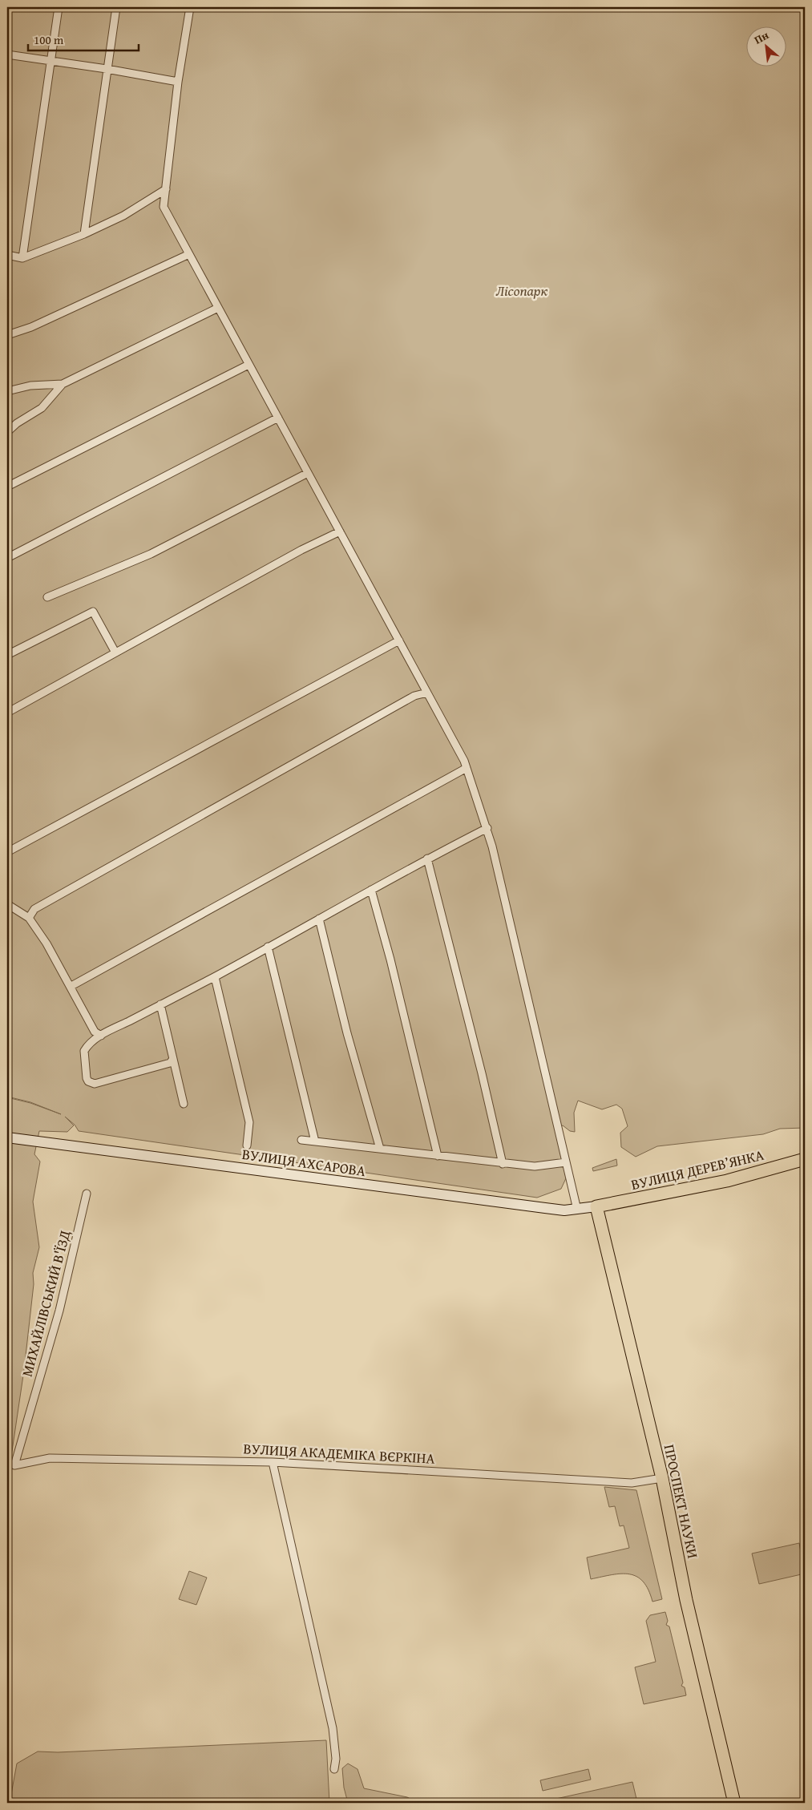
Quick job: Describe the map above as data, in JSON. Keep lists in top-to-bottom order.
{
  "streets": {
    "main road": ["ВУЛИЦЯ АХСАРОВА", "ВУЛИЦЯ ДЕРЕВ’ЯНКА", "ПРОСПЕКТ НАУКИ"],
    "street": ["МИХАЙЛІВСЬКИЙ В'ЇЗД", "ВУЛИЦЯ АКАДЕМІКА ВЄРКІНА"]
  },
  "crossings": [
    ["ВУЛИЦЯ АХСАРОВА", "ВУЛИЦЯ ДЕРЕВ’ЯНКА"],
    ["ВУЛИЦЯ АХСАРОВА", "ПРОСПЕКТ НАУКИ"],
    ["ВУЛИЦЯ ДЕРЕВ’ЯНКА", "ПРОСПЕКТ НАУКИ"],
    ["МИХАЙЛІВСЬКИЙ В'ЇЗД", "ВУЛИЦЯ АКАДЕМІКА ВЄРКІНА"],
    ["ВУЛИЦЯ АКАДЕМІКА ВЄРКІНА", "ПРОСПЕКТ НАУКИ"]
  ],
  "parks": ["Лісопарк"],
  "scale_bar": "100 m",
  "north": "top left"
}
